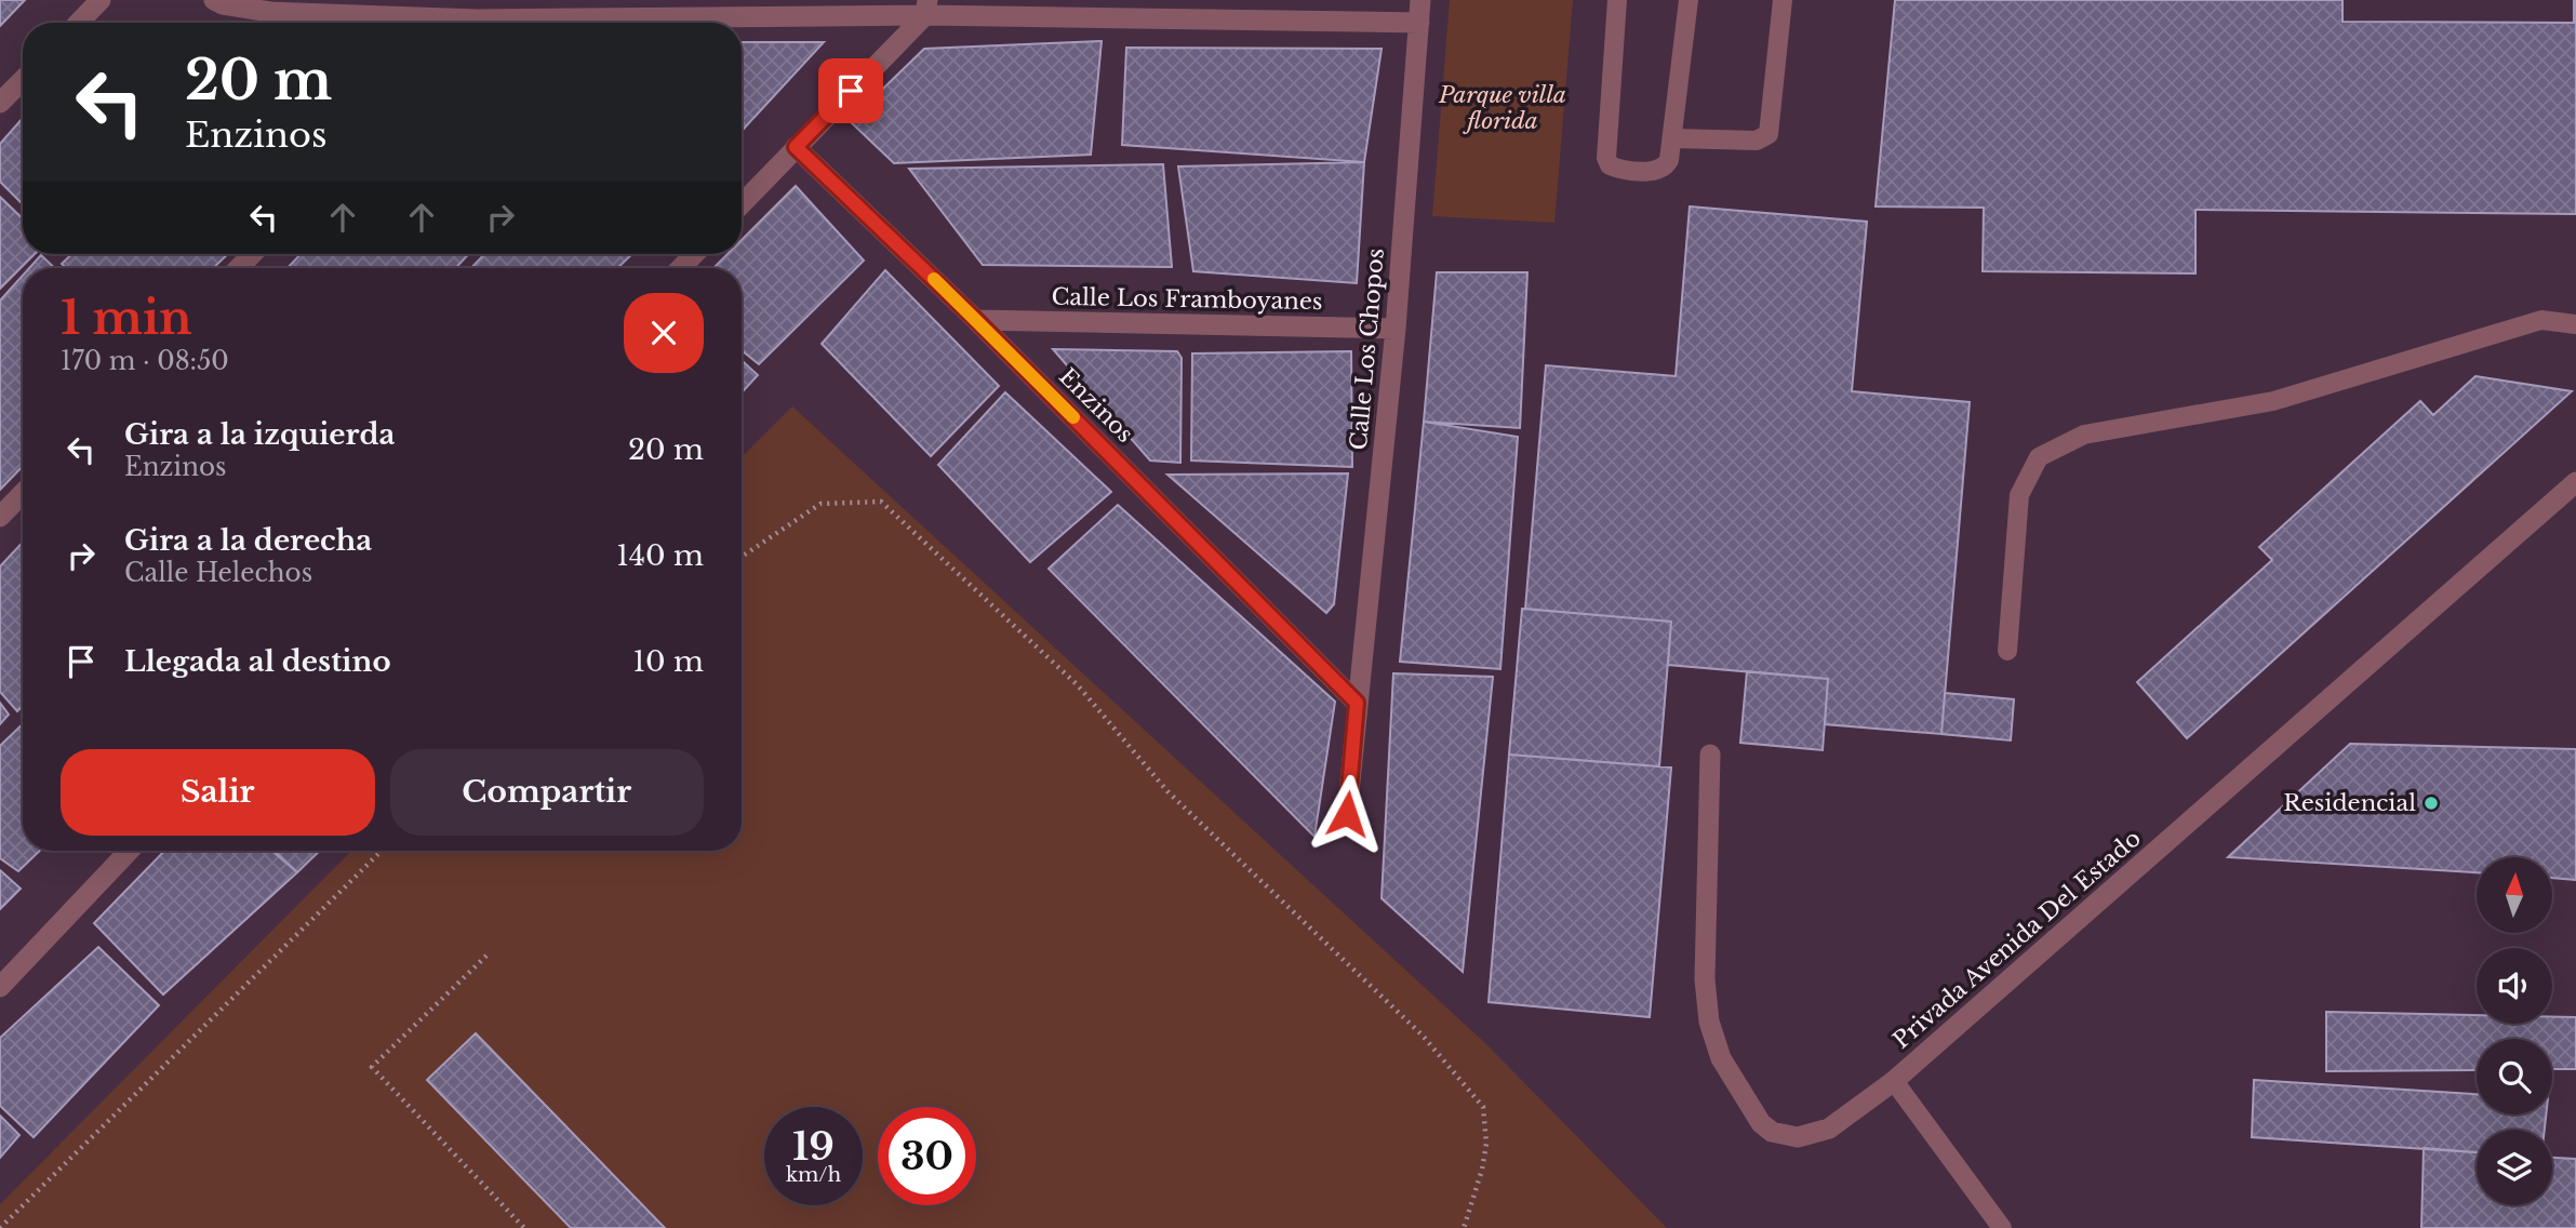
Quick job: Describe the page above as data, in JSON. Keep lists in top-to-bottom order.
{
  "streets": {
    "street": [
      "Calle Los Framboyanes",
      "Calle Los Chopos",
      "Enzinos",
      "Privada Avenida Del Estado"
    ]
  },
  "crossings": [
    ["Calle Los Framboyanes", "Calle Los Chopos"],
    ["Calle Los Framboyanes", "Enzinos"],
    ["Calle Los Chopos", "Enzinos"]
  ],
  "parks": ["Parque villa florida"],
  "places": ["Residencial"],
  "north": "top",
  "page": {
    "turn": ["20 m", "Enzinos"],
    "heading": ["1 min", "170 m · 08:50"],
    "list": [
      {
        "name": "Gira a la izquierda",
        "note": "Enzinos",
        "value": "20 m"
      },
      {
        "name": "Gira a la derecha",
        "note": "Calle Helechos",
        "value": "140 m"
      },
      {
        "name": "Llegada al destino",
        "value": "10 m"
      }
    ],
    "buttons": ["Salir", "Compartir"],
    "speed": "19 km/h",
    "limit": "30"
  }
}
